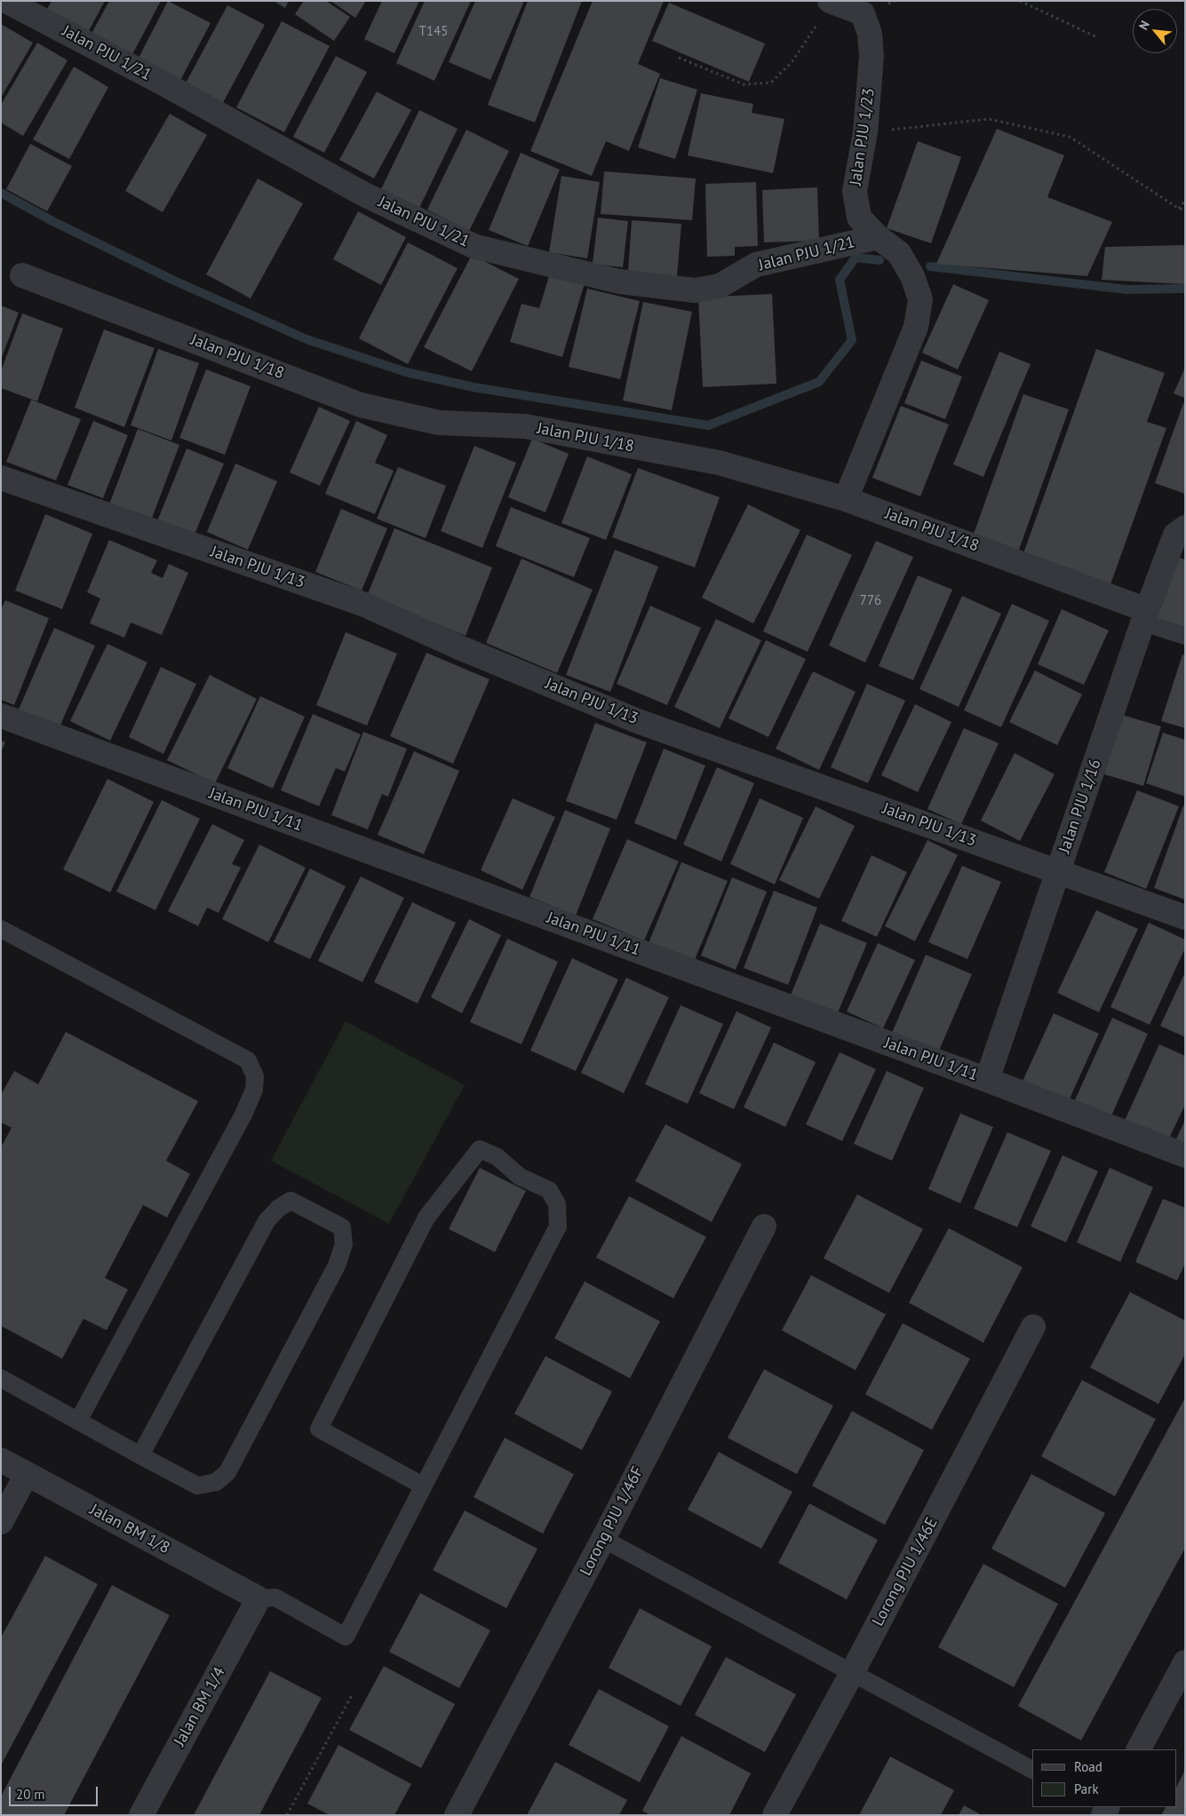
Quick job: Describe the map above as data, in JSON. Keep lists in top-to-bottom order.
{
  "streets": {
    "street": [
      "Jalan PJU 1/21",
      "Jalan PJU 1/23",
      "Jalan PJU 1/18",
      "Jalan PJU 1/13",
      "Jalan PJU 1/16",
      "Jalan PJU 1/11",
      "Lorong PJU 1/46F",
      "Jalan BM 1/8",
      "Lorong PJU 1/46E",
      "Jalan BM 1/4"
    ]
  },
  "crossings": [
    ["Jalan PJU 1/21", "Jalan PJU 1/23"],
    ["Jalan PJU 1/23", "Jalan PJU 1/18"],
    ["Jalan PJU 1/18", "Jalan PJU 1/16"],
    ["Jalan PJU 1/13", "Jalan PJU 1/16"],
    ["Jalan PJU 1/16", "Jalan PJU 1/11"],
    ["Jalan BM 1/8", "Jalan BM 1/4"]
  ],
  "house_numbers": ["T145", "776"],
  "legend": ["Road", "Park"],
  "scale_bar": "20 m",
  "north": "top left"
}
